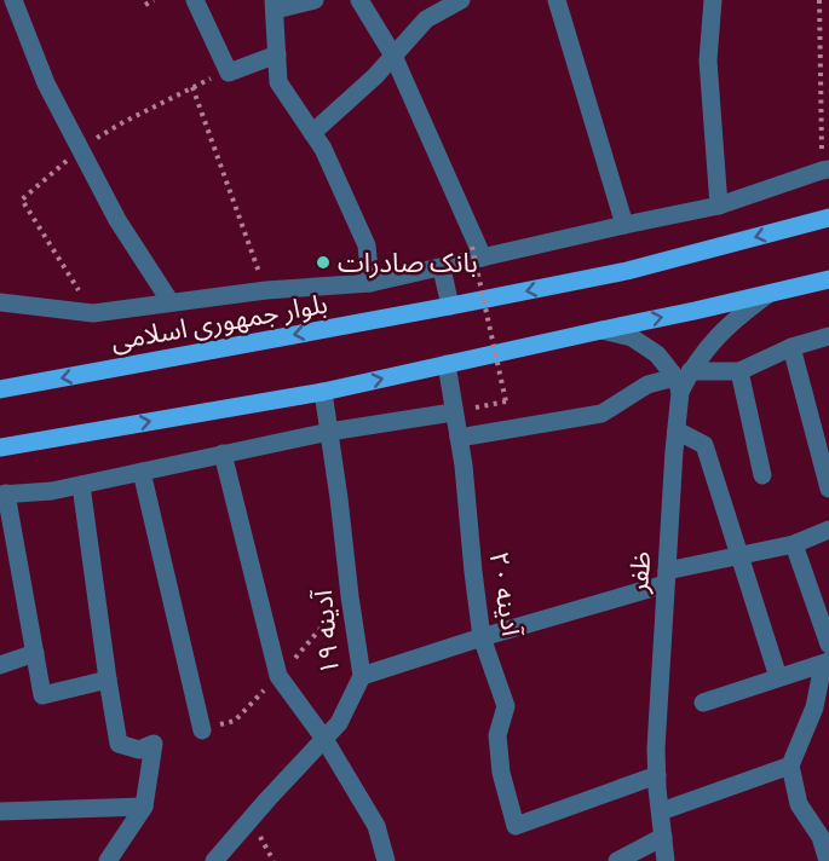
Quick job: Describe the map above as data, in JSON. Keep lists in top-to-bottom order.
{
  "streets": {
    "main road": ["بلوار جمهوری اسلامی"],
    "street": ["ظفر", "آدینه ۲۰", "آدینه ۱۹"]
  },
  "crossings": [
    ["ظفر", "آدینه ۲۰"]
  ],
  "places": ["بانک صادرات"]
}
